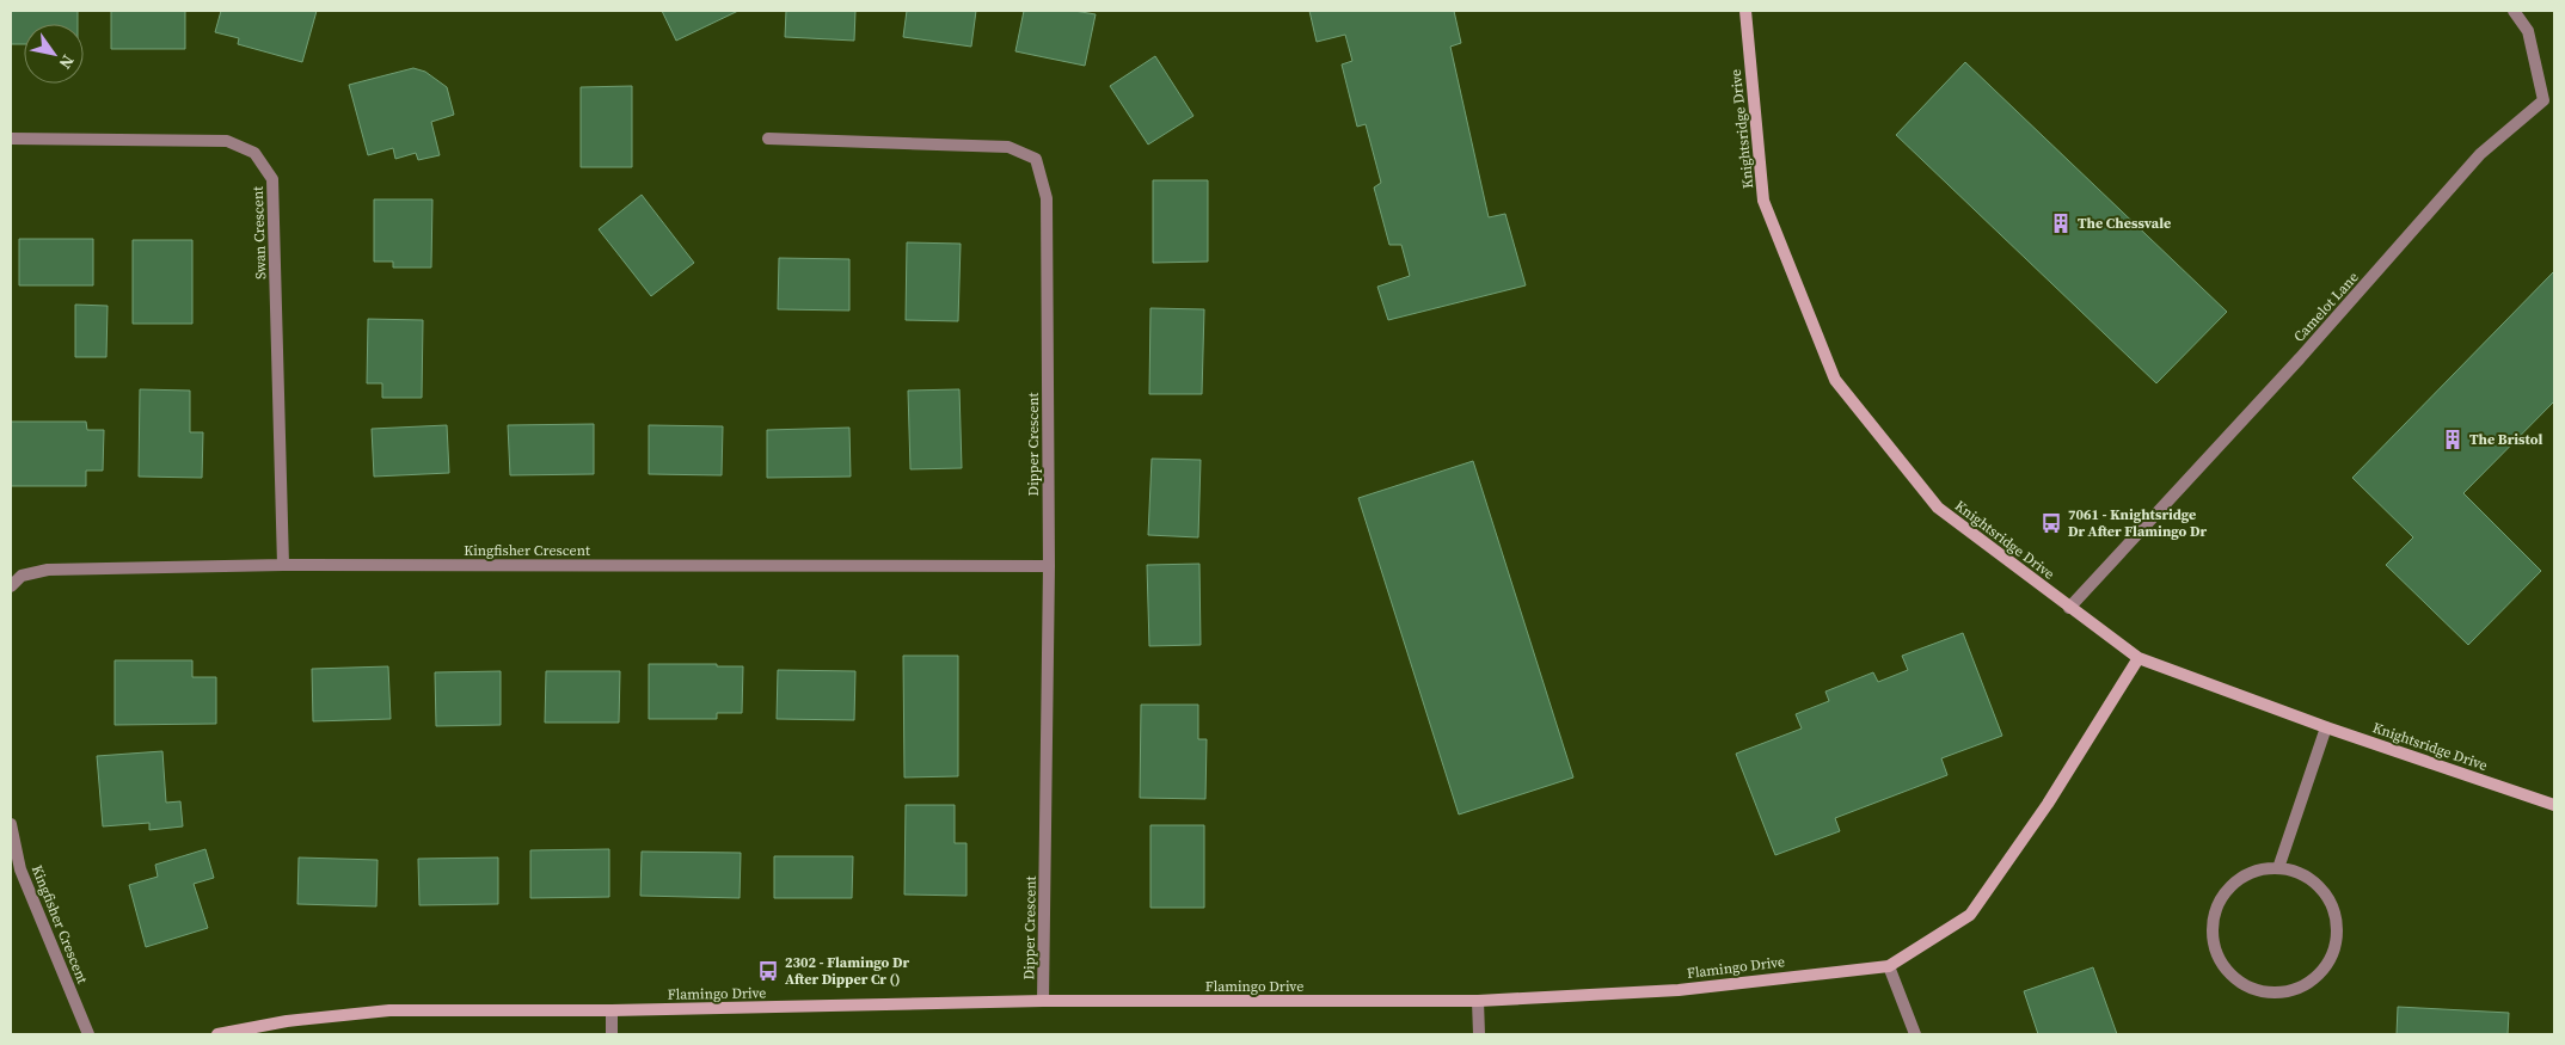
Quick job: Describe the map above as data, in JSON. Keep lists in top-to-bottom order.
{
  "streets": {
    "street": [
      "Knightsridge Drive",
      "Swan Crescent",
      "Camelot Lane",
      "Dipper Crescent",
      "Kingfisher Crescent",
      "Flamingo Drive"
    ]
  },
  "crossings": [
    ["Knightsridge Drive", "Camelot Lane"],
    ["Knightsridge Drive", "Flamingo Drive"],
    ["Swan Crescent", "Kingfisher Crescent"],
    ["Dipper Crescent", "Kingfisher Crescent"],
    ["Dipper Crescent", "Flamingo Drive"]
  ],
  "places": {
    "building": ["The Chessvale", "The Bristol"],
    "bus stop": ["7061 - Knightsridge Dr After Flamingo Dr", "2302 - Flamingo Dr After Dipper Cr ()"]
  },
  "north": "bottom right"
}
